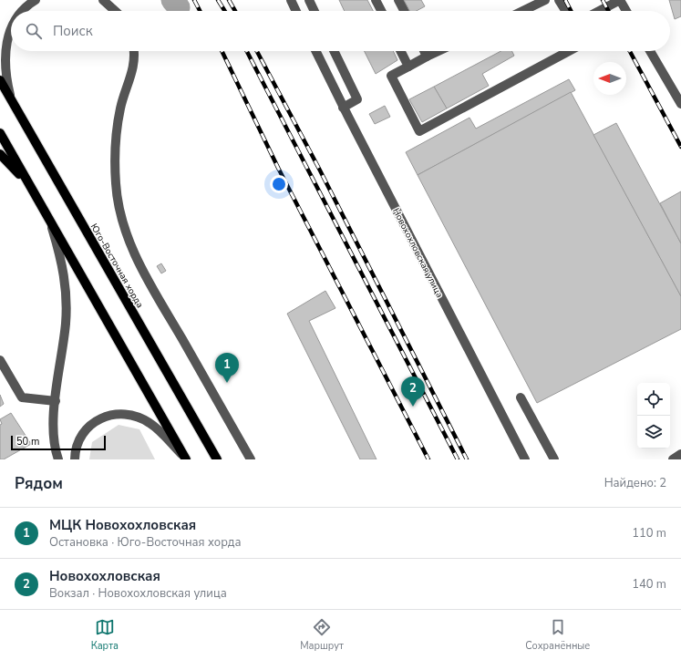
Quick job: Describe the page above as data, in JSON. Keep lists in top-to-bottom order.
{
  "streets": {
    "main road": ["Юго-Восточная хорда"],
    "street": ["Новохохловская улица"]
  },
  "scale_bar": "50 m",
  "north": "left",
  "page": {
    "search": "Поиск",
    "pins": ["1", "2"],
    "scale": "50 m",
    "heading": ["Рядом", "Найдено: 2"],
    "list": [
      {
        "mark": "1",
        "name": "МЦК Новохохловская",
        "note": "Остановка · Юго-Восточная хорда",
        "value": "110 m"
      },
      {
        "mark": "2",
        "name": "Новохохловская",
        "note": "Вокзал · Новохохловская улица",
        "value": "140 m"
      }
    ],
    "nav": ["Карта", "Маршрут", "Сохранённые"]
  }
}
